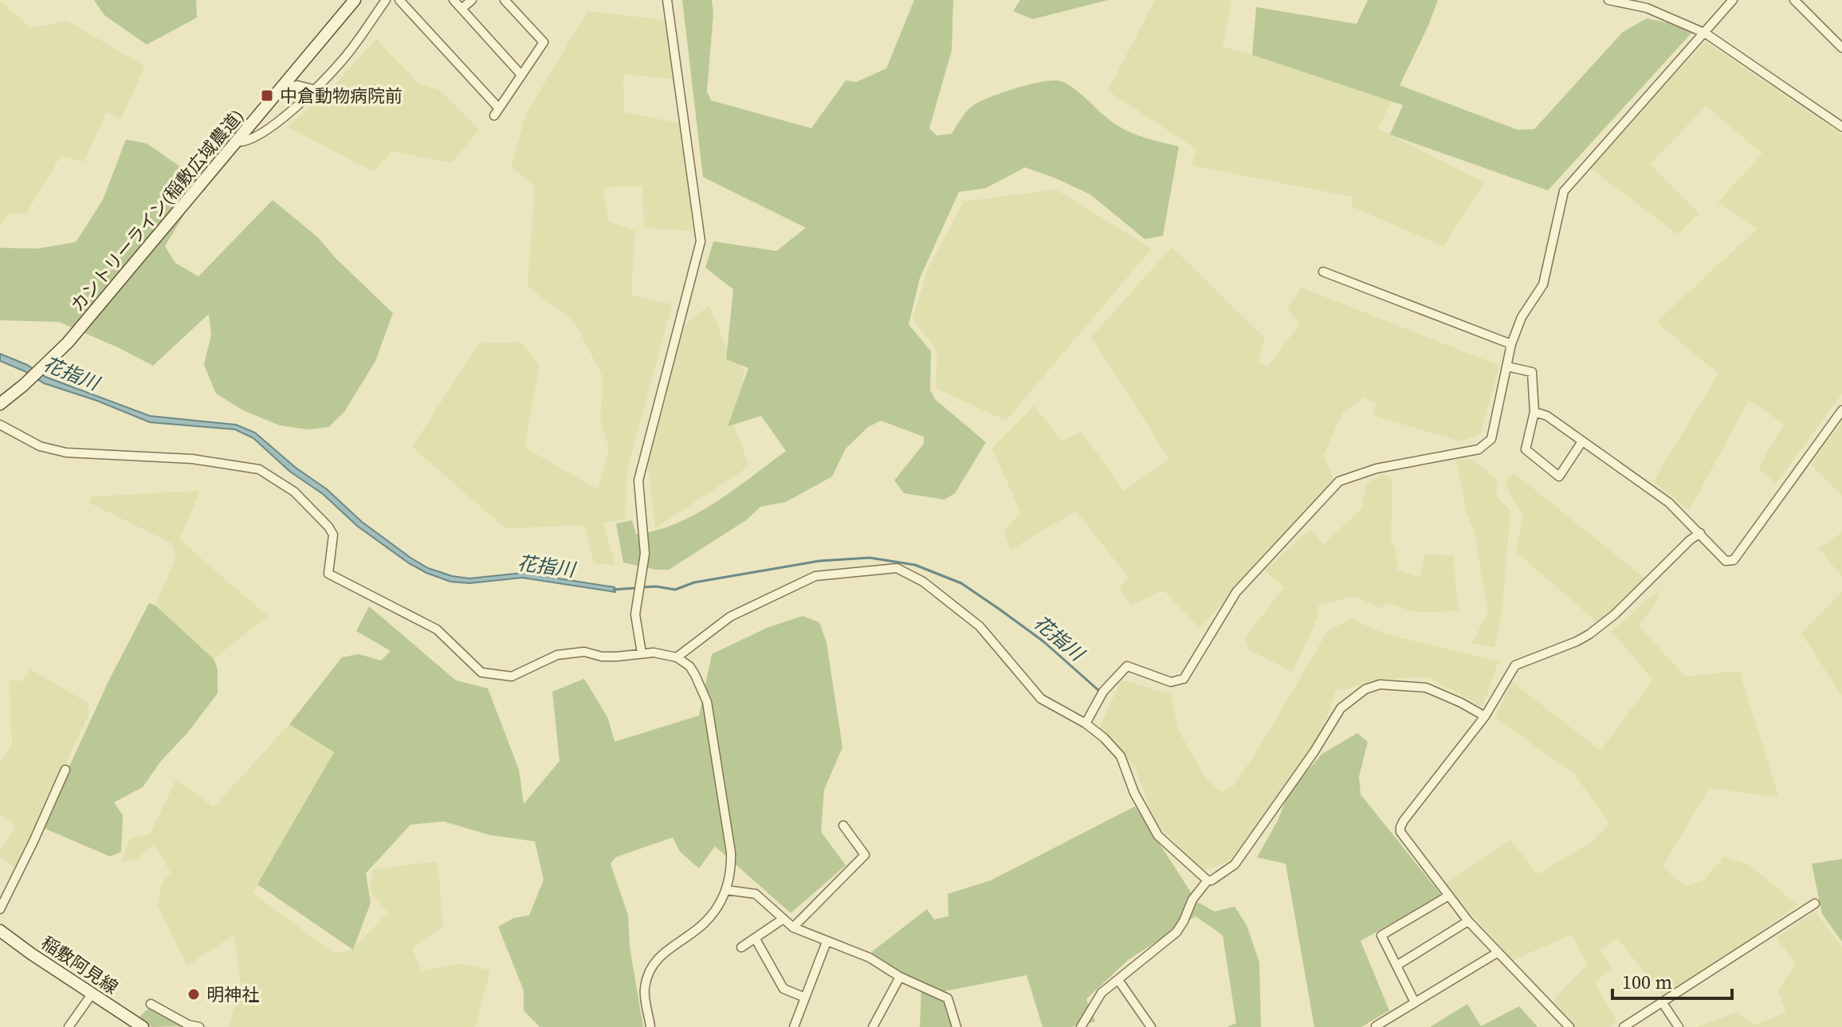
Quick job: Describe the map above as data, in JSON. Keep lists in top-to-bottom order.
{
  "streets": {
    "street": ["カントリーライン(稲敷広域農道)", "稲敷阿見線"]
  },
  "water": ["花指川"],
  "places": {
    "transit": ["中倉動物病院前"],
    "other": ["明神社"]
  },
  "scale_bar": "100 m"
}
